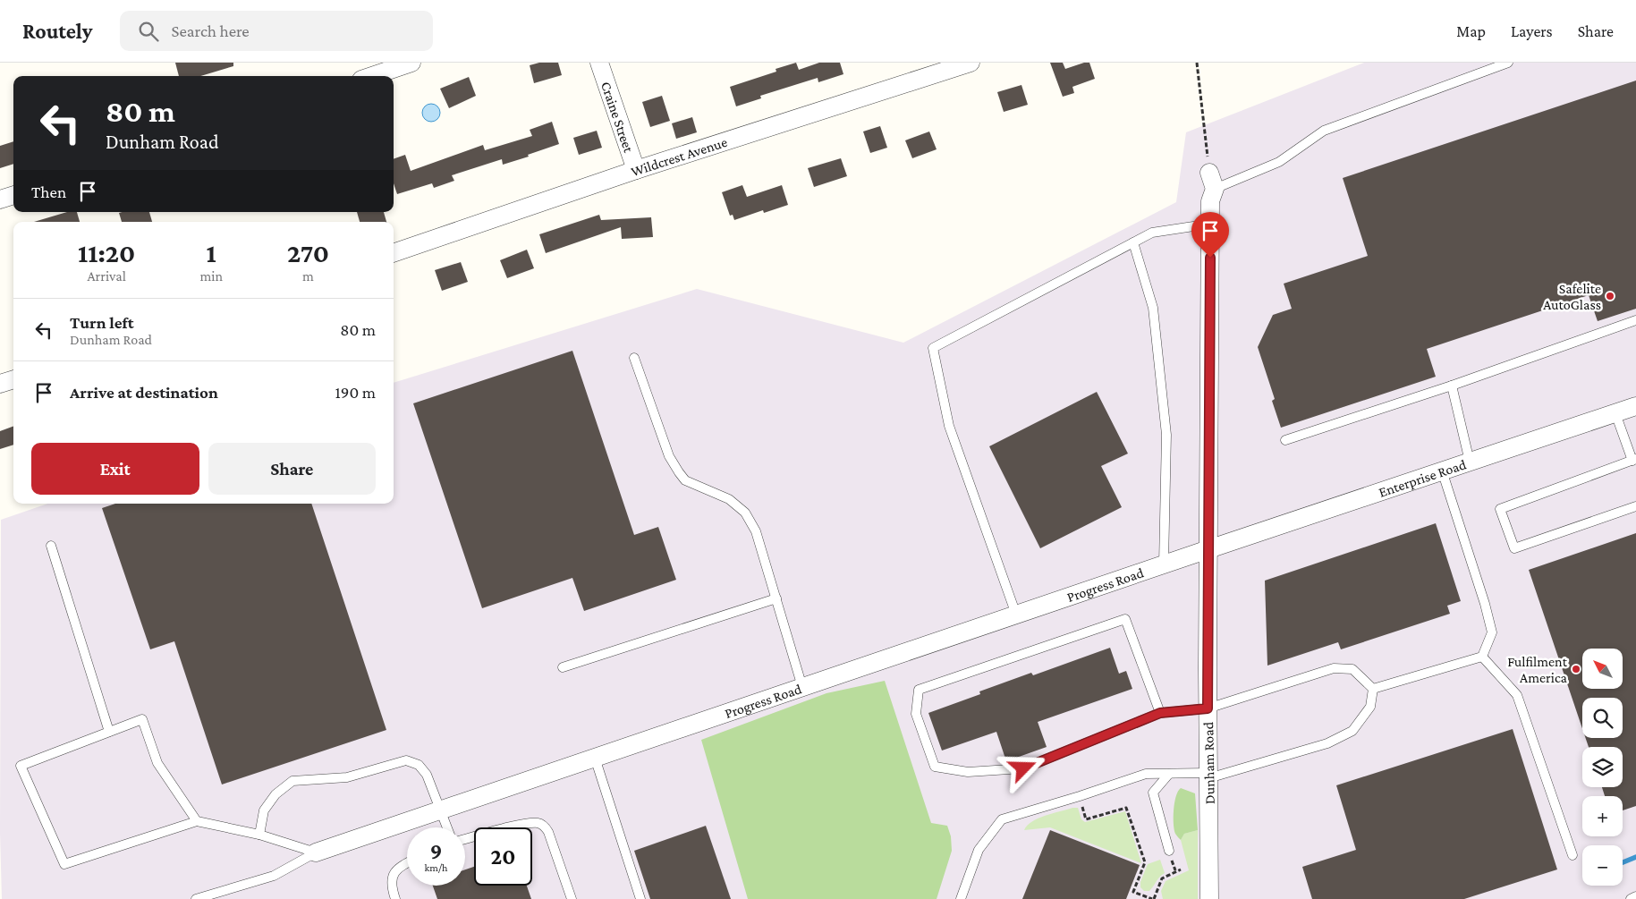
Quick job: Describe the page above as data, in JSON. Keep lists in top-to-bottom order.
{
  "streets": {
    "street": [
      "Craine Street",
      "Wildcrest Avenue",
      "Enterprise Road",
      "Progress Road",
      "Dunham Road"
    ]
  },
  "crossings": [
    ["Craine Street", "Wildcrest Avenue"],
    ["Enterprise Road", "Progress Road"],
    ["Enterprise Road", "Dunham Road"],
    ["Progress Road", "Dunham Road"]
  ],
  "places": ["Safelite AutoGlass", "Fulfilment America"],
  "north": "top left",
  "page": {
    "header": "Routely",
    "search": "Search here",
    "nav": ["Map", "Layers", "Share"],
    "turn": ["80 m", "Dunham Road"],
    "then": "Then",
    "eta": [
      "11:20",
      "Arrival",
      "1",
      "min",
      "270",
      "m"
    ],
    "list": [
      {
        "name": "Turn left",
        "note": "Dunham Road",
        "value": "80 m"
      },
      {
        "name": "Arrive at destination",
        "value": "190 m"
      }
    ],
    "buttons": ["Exit", "Share"],
    "map_buttons": ["+", "−"],
    "speed": "9 km/h",
    "limit": "20"
  }
}
